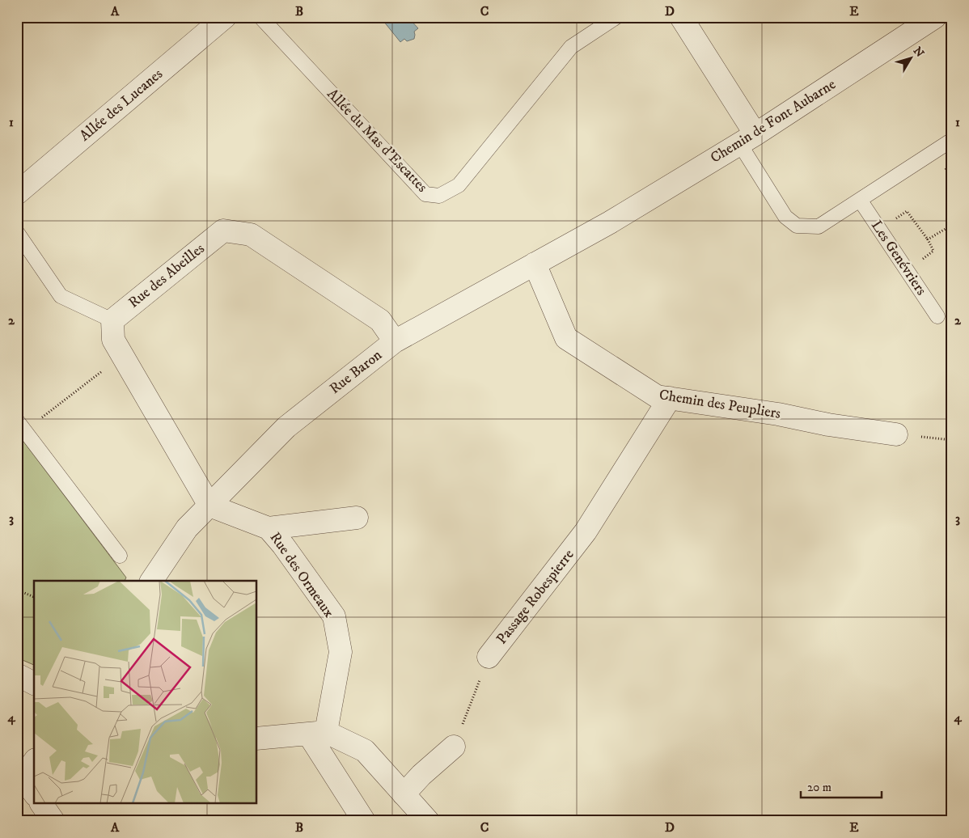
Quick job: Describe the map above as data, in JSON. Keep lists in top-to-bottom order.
{
  "streets": {
    "street": [
      "Allée des Lucanes",
      "Chemin de Font Aubarne",
      "Rue des Abeilles",
      "Rue Baron",
      "Chemin des Peupliers",
      "Rue des Ormeaux",
      "Passage Robespierre"
    ],
    "lane": ["Allée du Mas d'Escattes", "Les Genévriers"]
  },
  "crossings": [
    ["Chemin de Font Aubarne", "Rue Baron"],
    ["Rue des Abeilles", "Rue Baron"],
    ["Rue Baron", "Chemin des Peupliers"],
    ["Rue Baron", "Rue des Ormeaux"],
    ["Chemin des Peupliers", "Passage Robespierre"]
  ],
  "scale_bar": "20 m",
  "north": "top right",
  "grid": {
    "columns": [
      "A",
      "B",
      "C",
      "D",
      "E"
    ],
    "rows": [
      "1",
      "2",
      "3",
      "4"
    ]
  }
}
